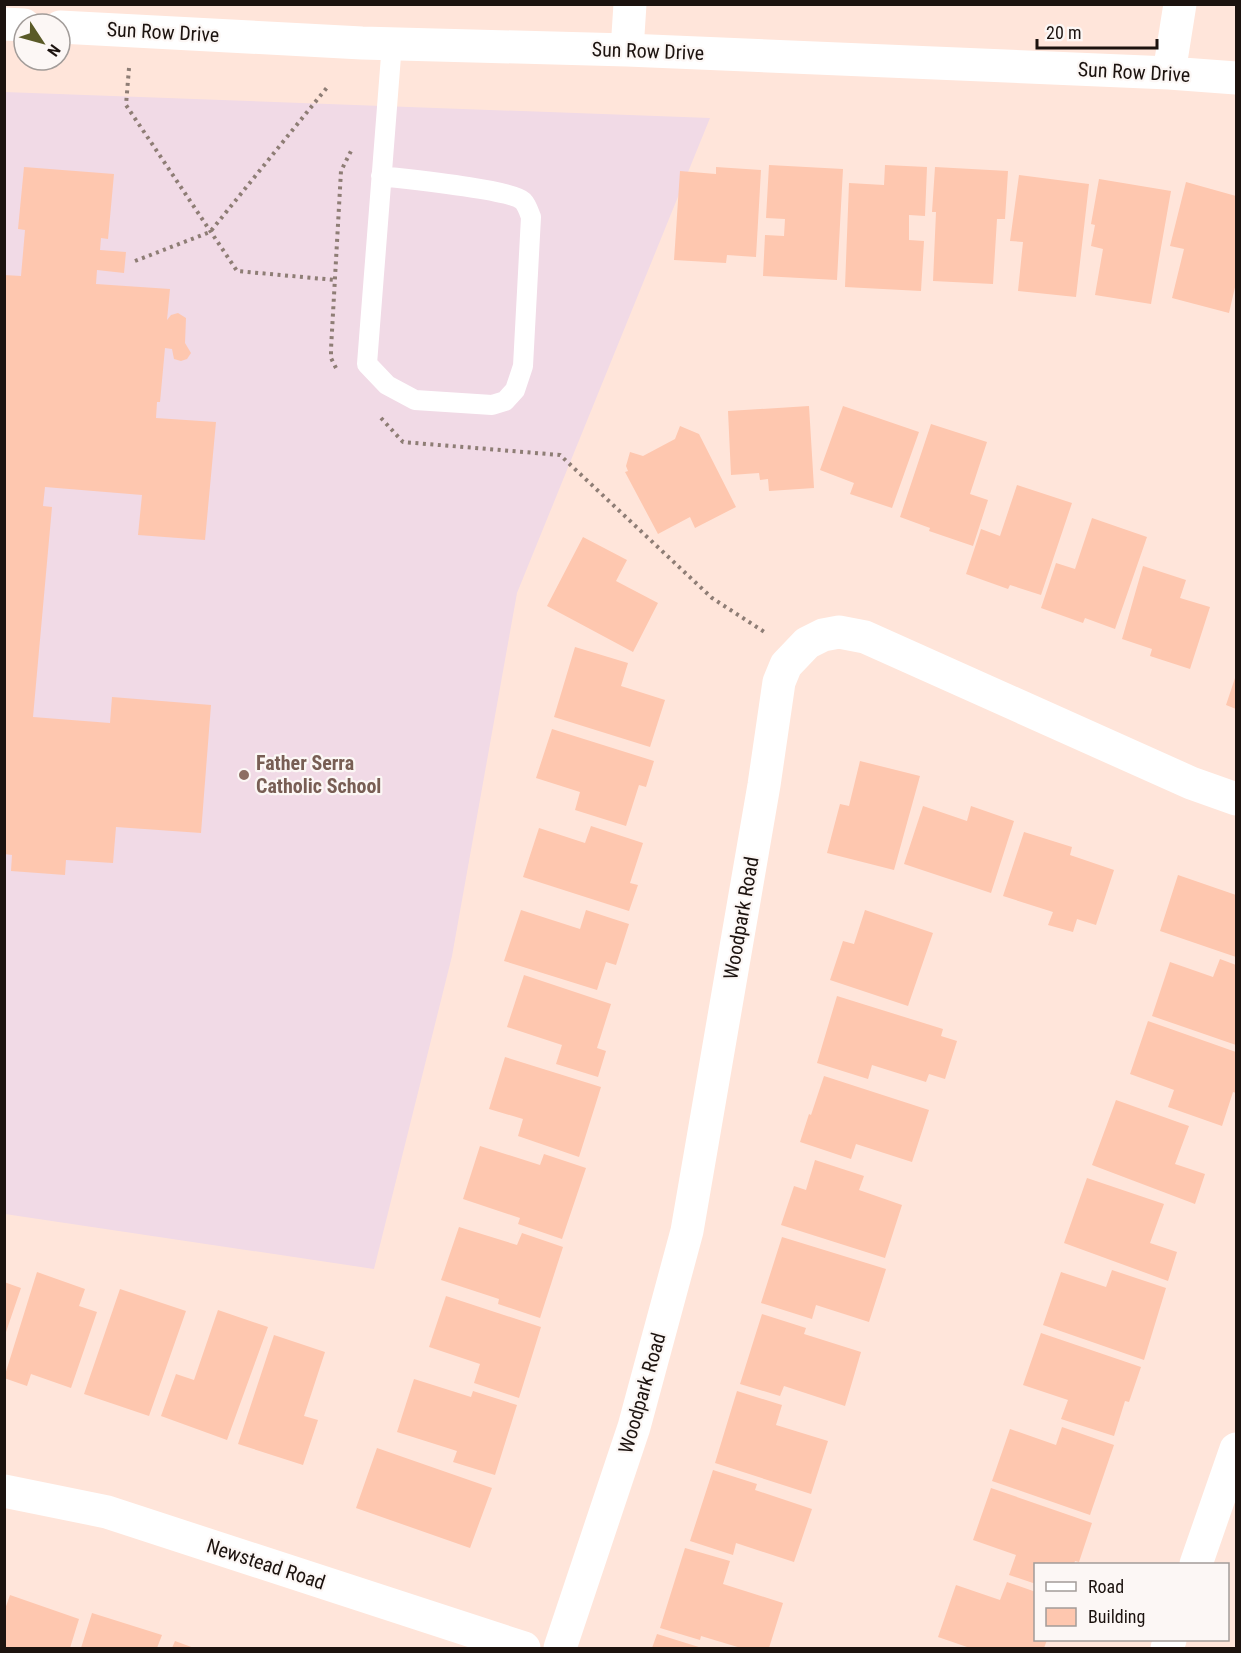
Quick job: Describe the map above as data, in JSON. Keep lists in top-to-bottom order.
{
  "streets": {
    "street": ["Sun Row Drive", "Woodpark Road", "Newstead Road"]
  },
  "places": ["Father Serra Catholic School"],
  "legend": ["Road", "Building"],
  "scale_bar": "20 m",
  "north": "bottom right"
}
